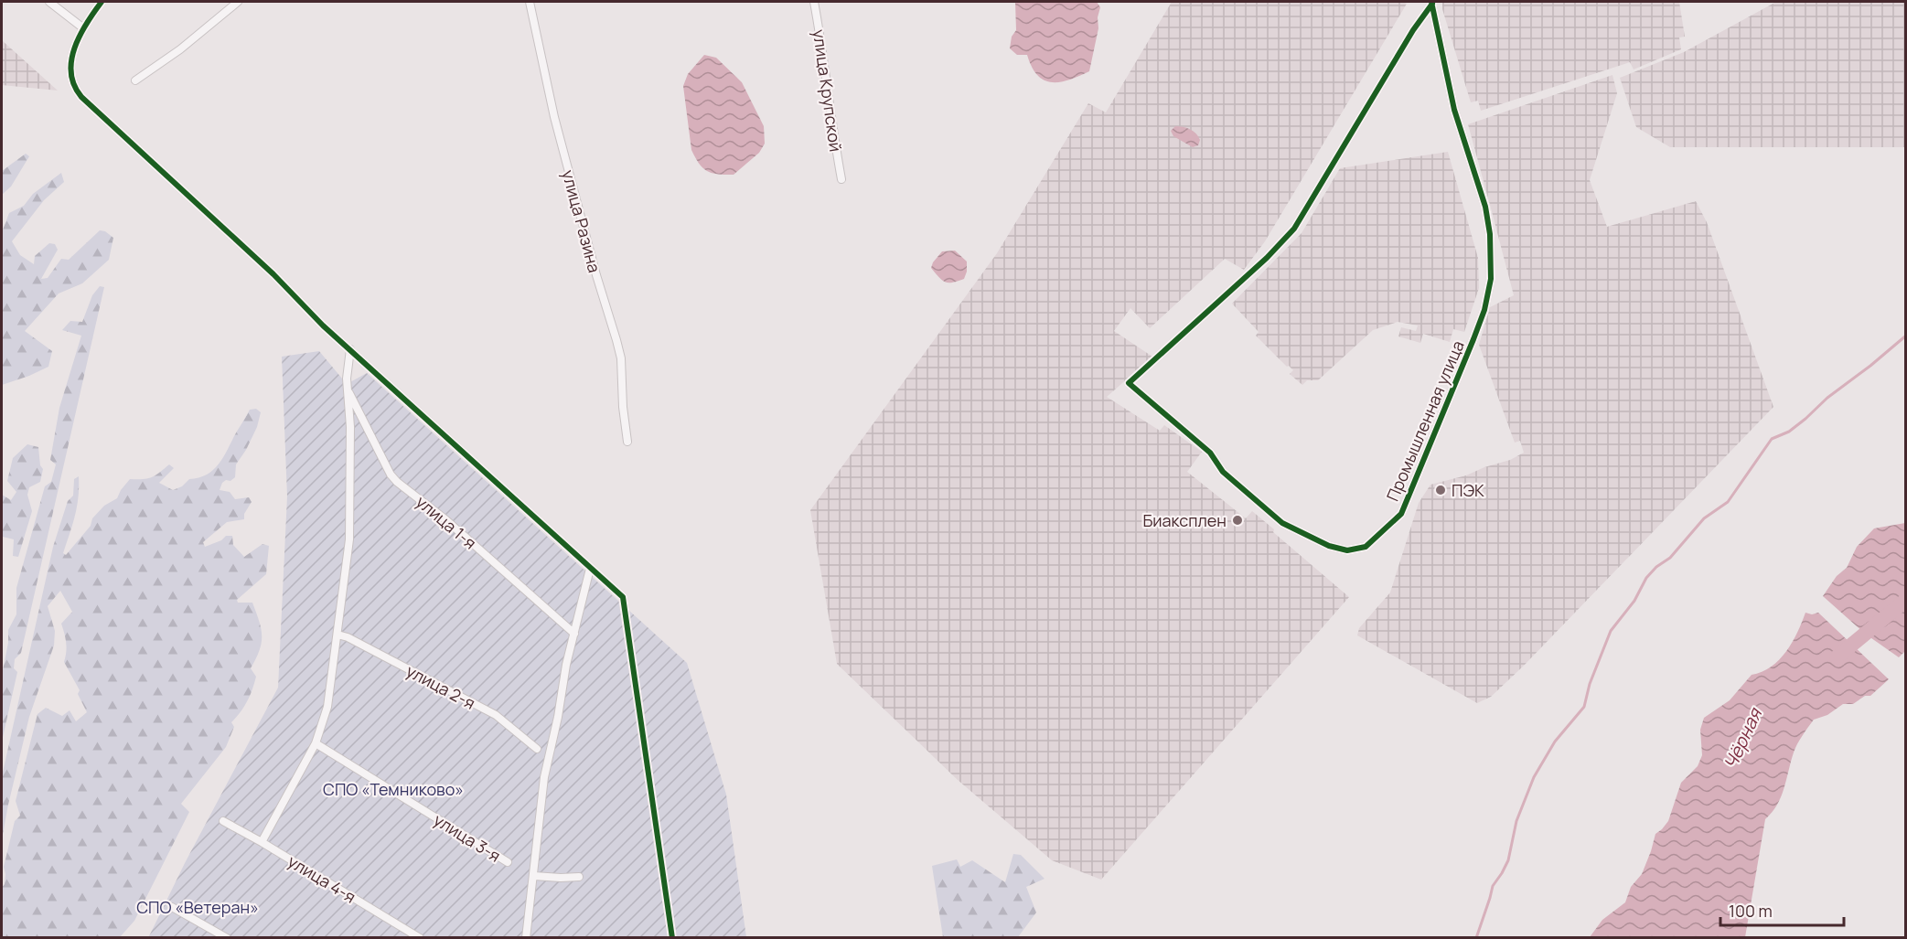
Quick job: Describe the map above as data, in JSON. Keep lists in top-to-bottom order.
{
  "streets": {
    "street": [
      "улица Крупской",
      "улица Разина",
      "Промышленная улица",
      "улица 1-я",
      "улица 2-я",
      "улица 3-я",
      "улица 4-я"
    ]
  },
  "water": ["Чёрная"],
  "parks": ["СПО «Темниково»", "СПО «Ветеран»"],
  "places": ["ПЭК", "Биаксплен"],
  "scale_bar": "100 m"
}
